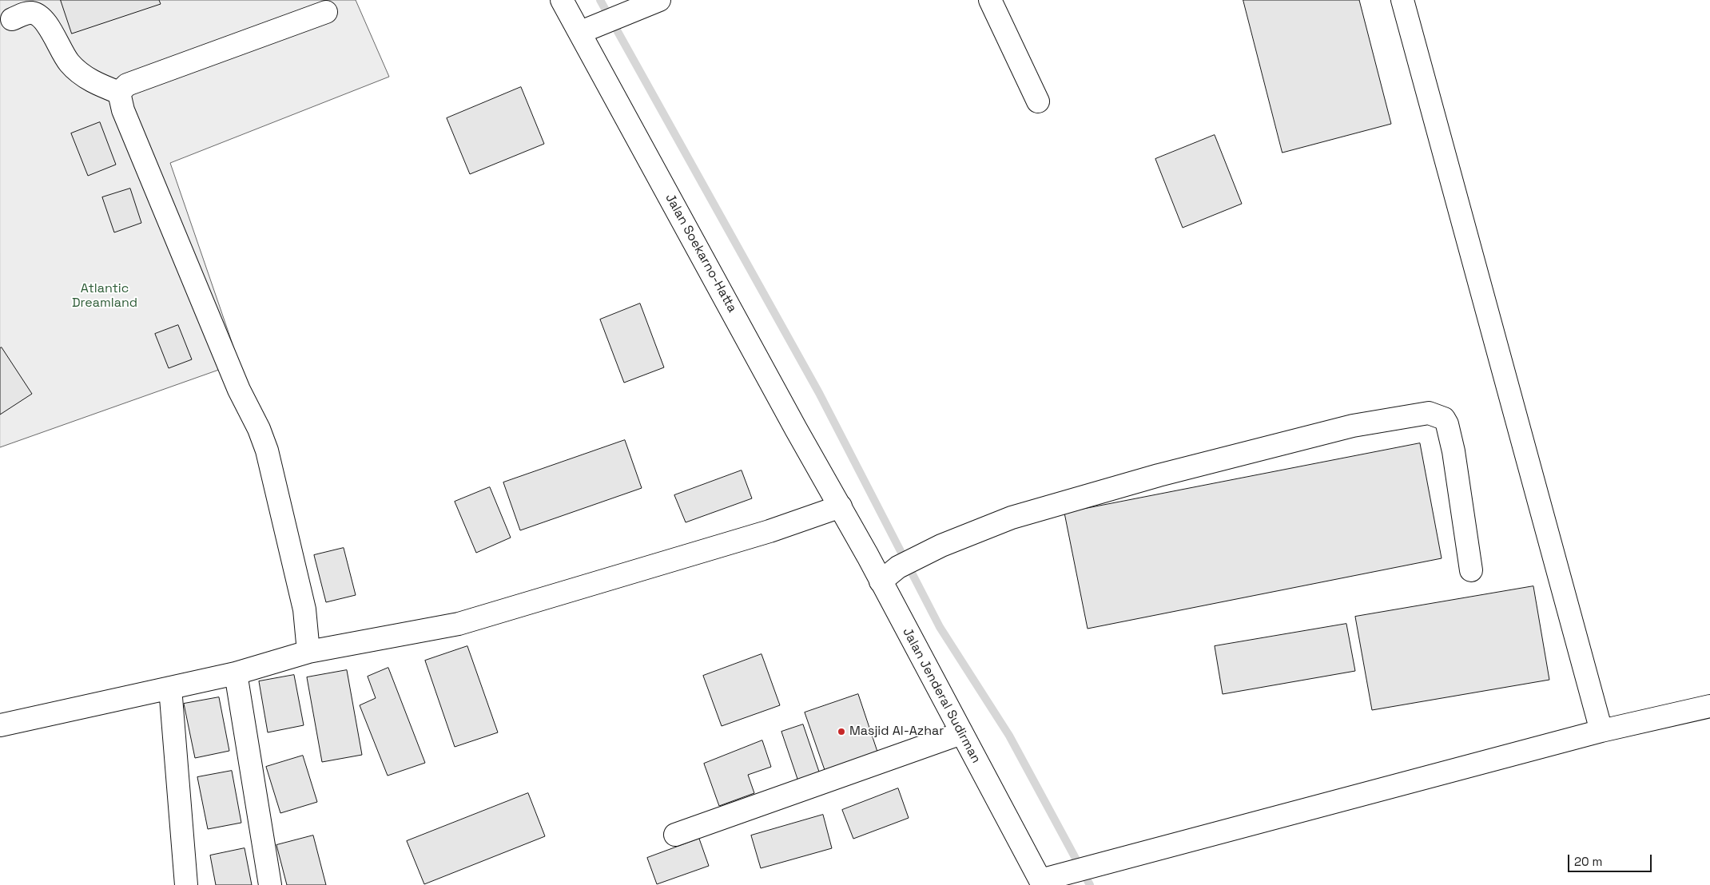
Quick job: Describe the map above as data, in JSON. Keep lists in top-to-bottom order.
{
  "streets": {
    "street": ["Jalan Soekarno-Hatta", "Jalan Jenderal Sudirman"]
  },
  "crossings": [
    ["Jalan Soekarno-Hatta", "Jalan Jenderal Sudirman"]
  ],
  "parks": ["Atlantic Dreamland"],
  "places": ["Masjid Al-Azhar"],
  "scale_bar": "20 m"
}
